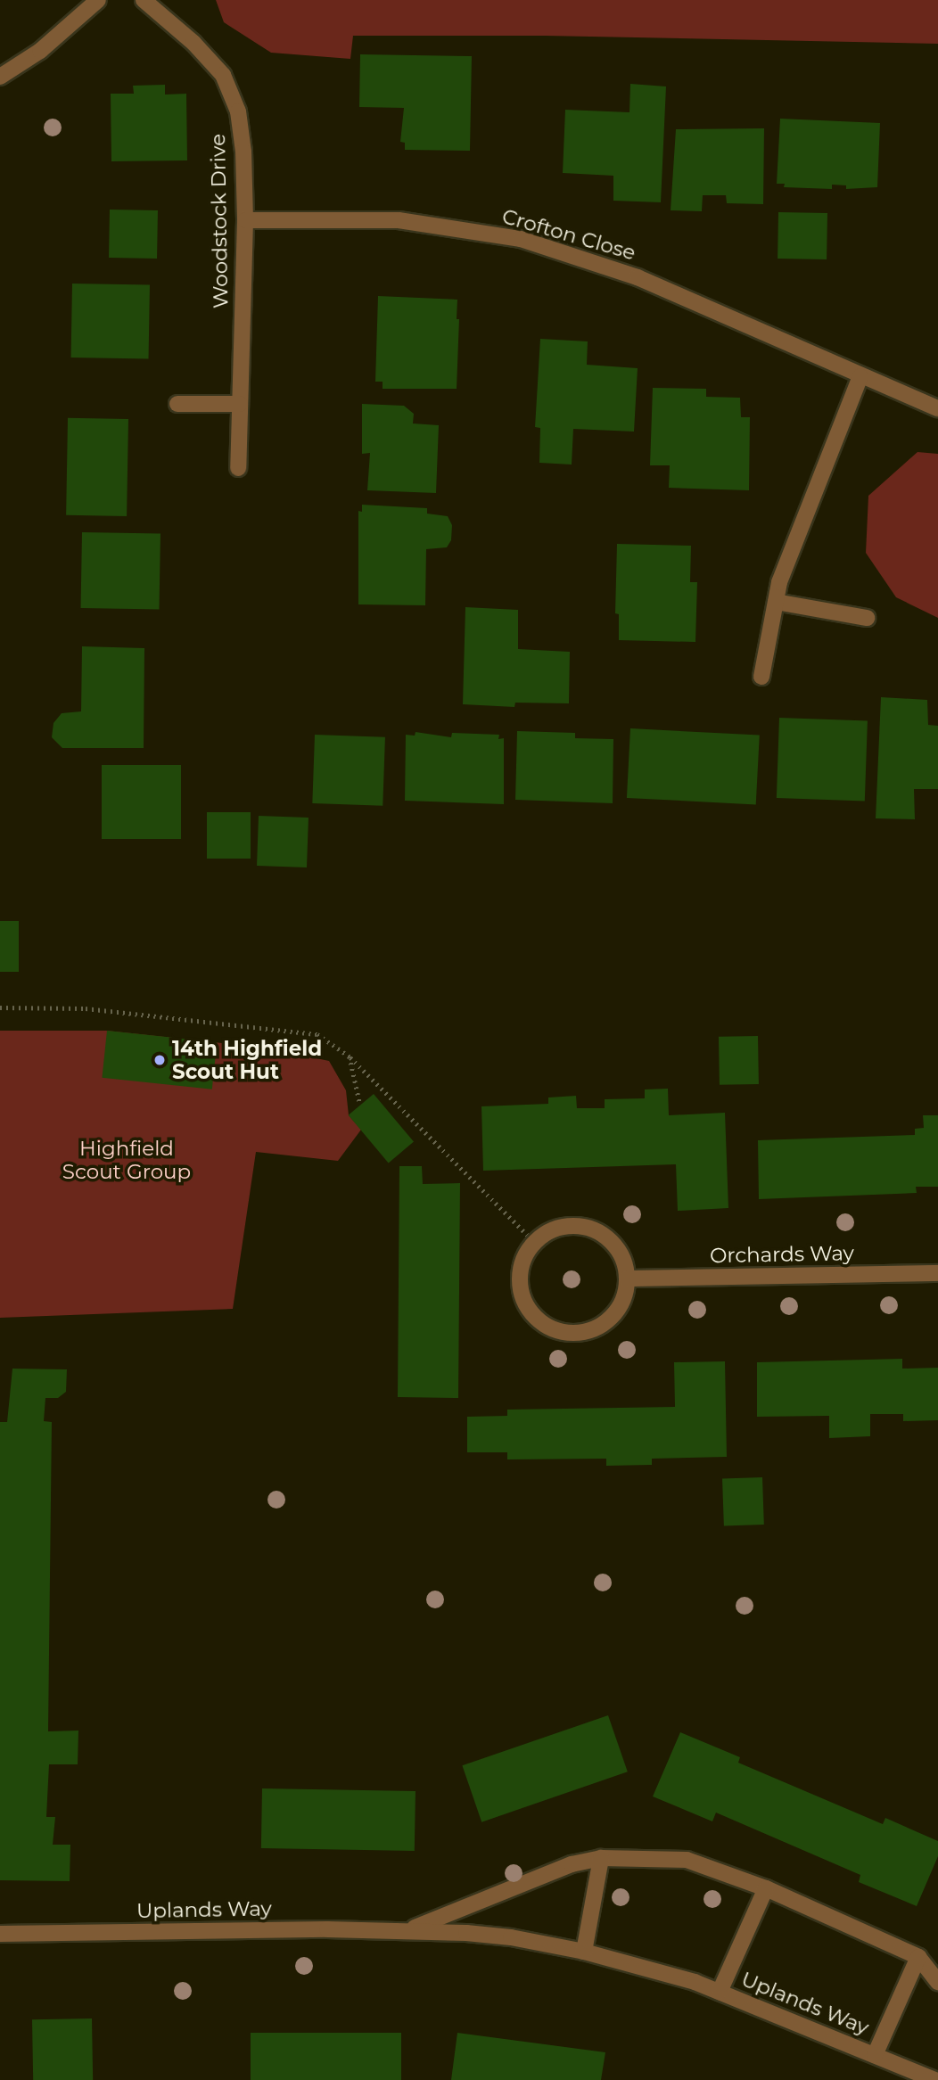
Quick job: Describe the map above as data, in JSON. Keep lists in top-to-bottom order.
{
  "streets": {
    "street": [
      "Woodstock Drive",
      "Crofton Close",
      "Orchards Way",
      "Uplands Way"
    ]
  },
  "crossings": [
    ["Woodstock Drive", "Crofton Close"]
  ],
  "parks": ["Highfield Scout Group"],
  "places": ["14th Highfield Scout Hut"]
}
